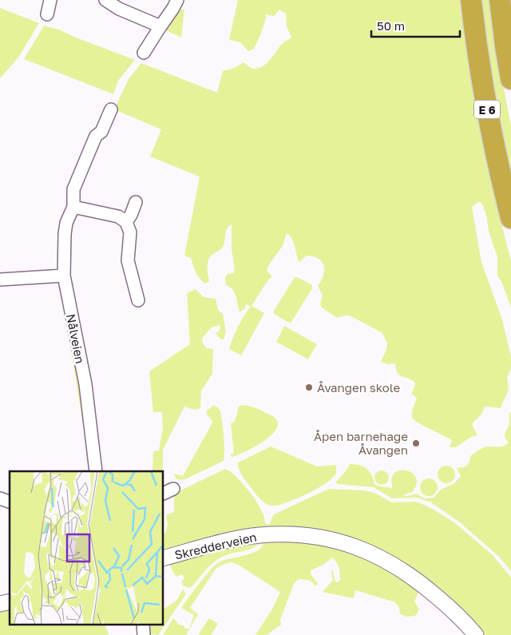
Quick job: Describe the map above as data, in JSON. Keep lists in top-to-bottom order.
{
  "streets": {
    "highway": ["E 6"],
    "street": ["Nålveien", "Skredderveien"]
  },
  "places": ["Åvangen skole", "Åpen barnehage Åvangen"],
  "scale_bar": "50 m"
}
